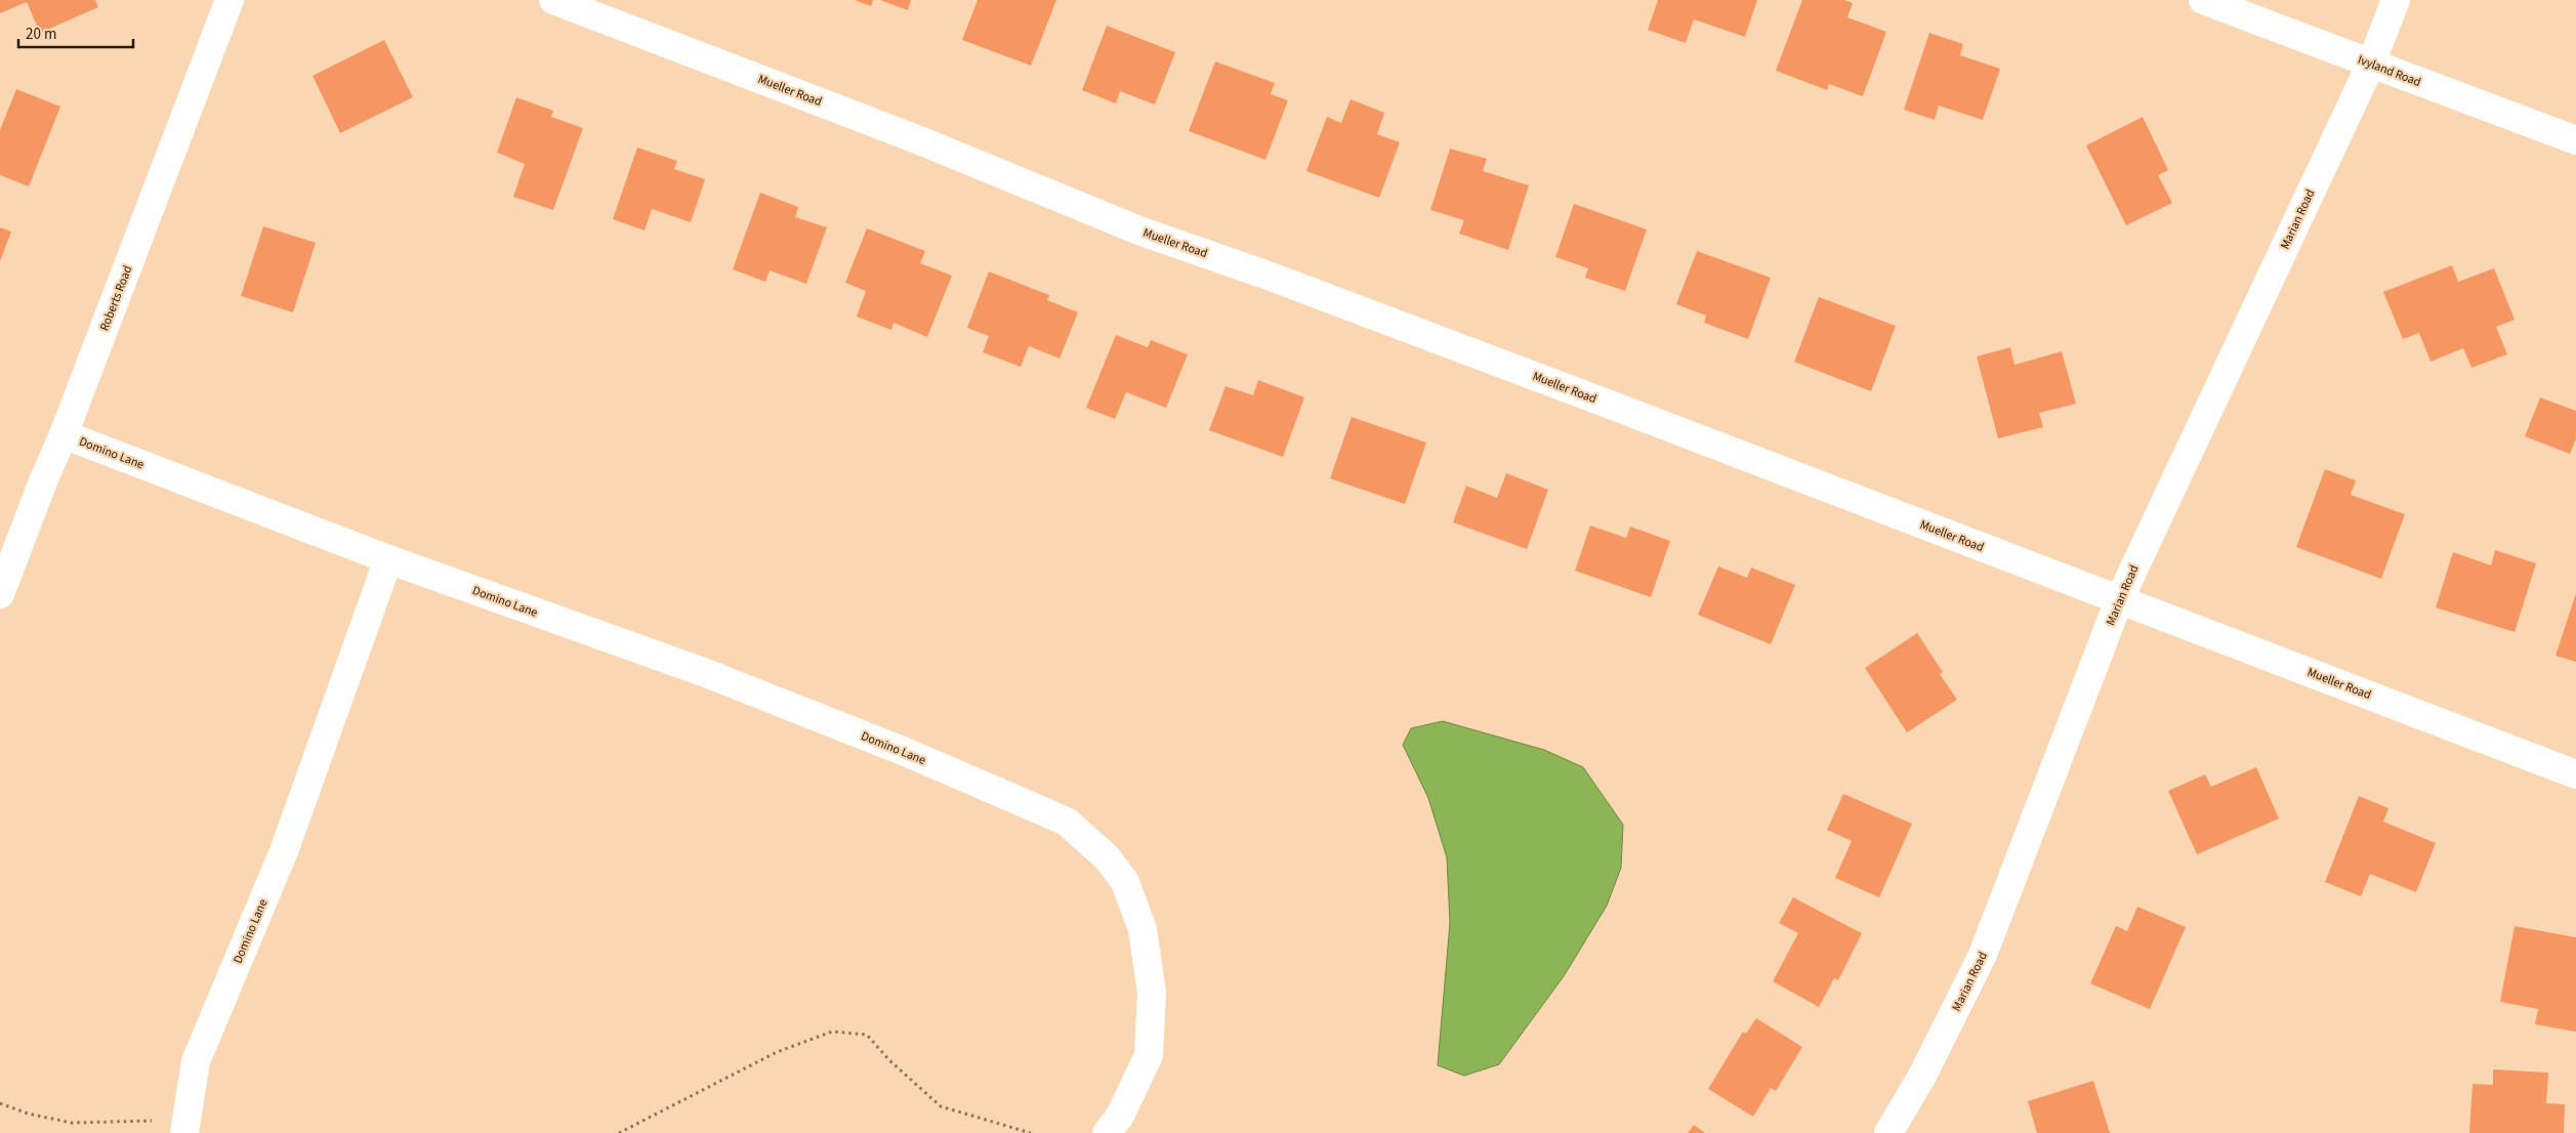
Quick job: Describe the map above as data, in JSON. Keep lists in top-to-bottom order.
{
  "streets": {
    "street": [
      "Ivyland Road",
      "Mueller Road",
      "Marian Road",
      "Roberts Road",
      "Domino Lane"
    ]
  },
  "crossings": [
    ["Ivyland Road", "Marian Road"],
    ["Mueller Road", "Marian Road"],
    ["Roberts Road", "Domino Lane"]
  ],
  "scale_bar": "20 m"
}
